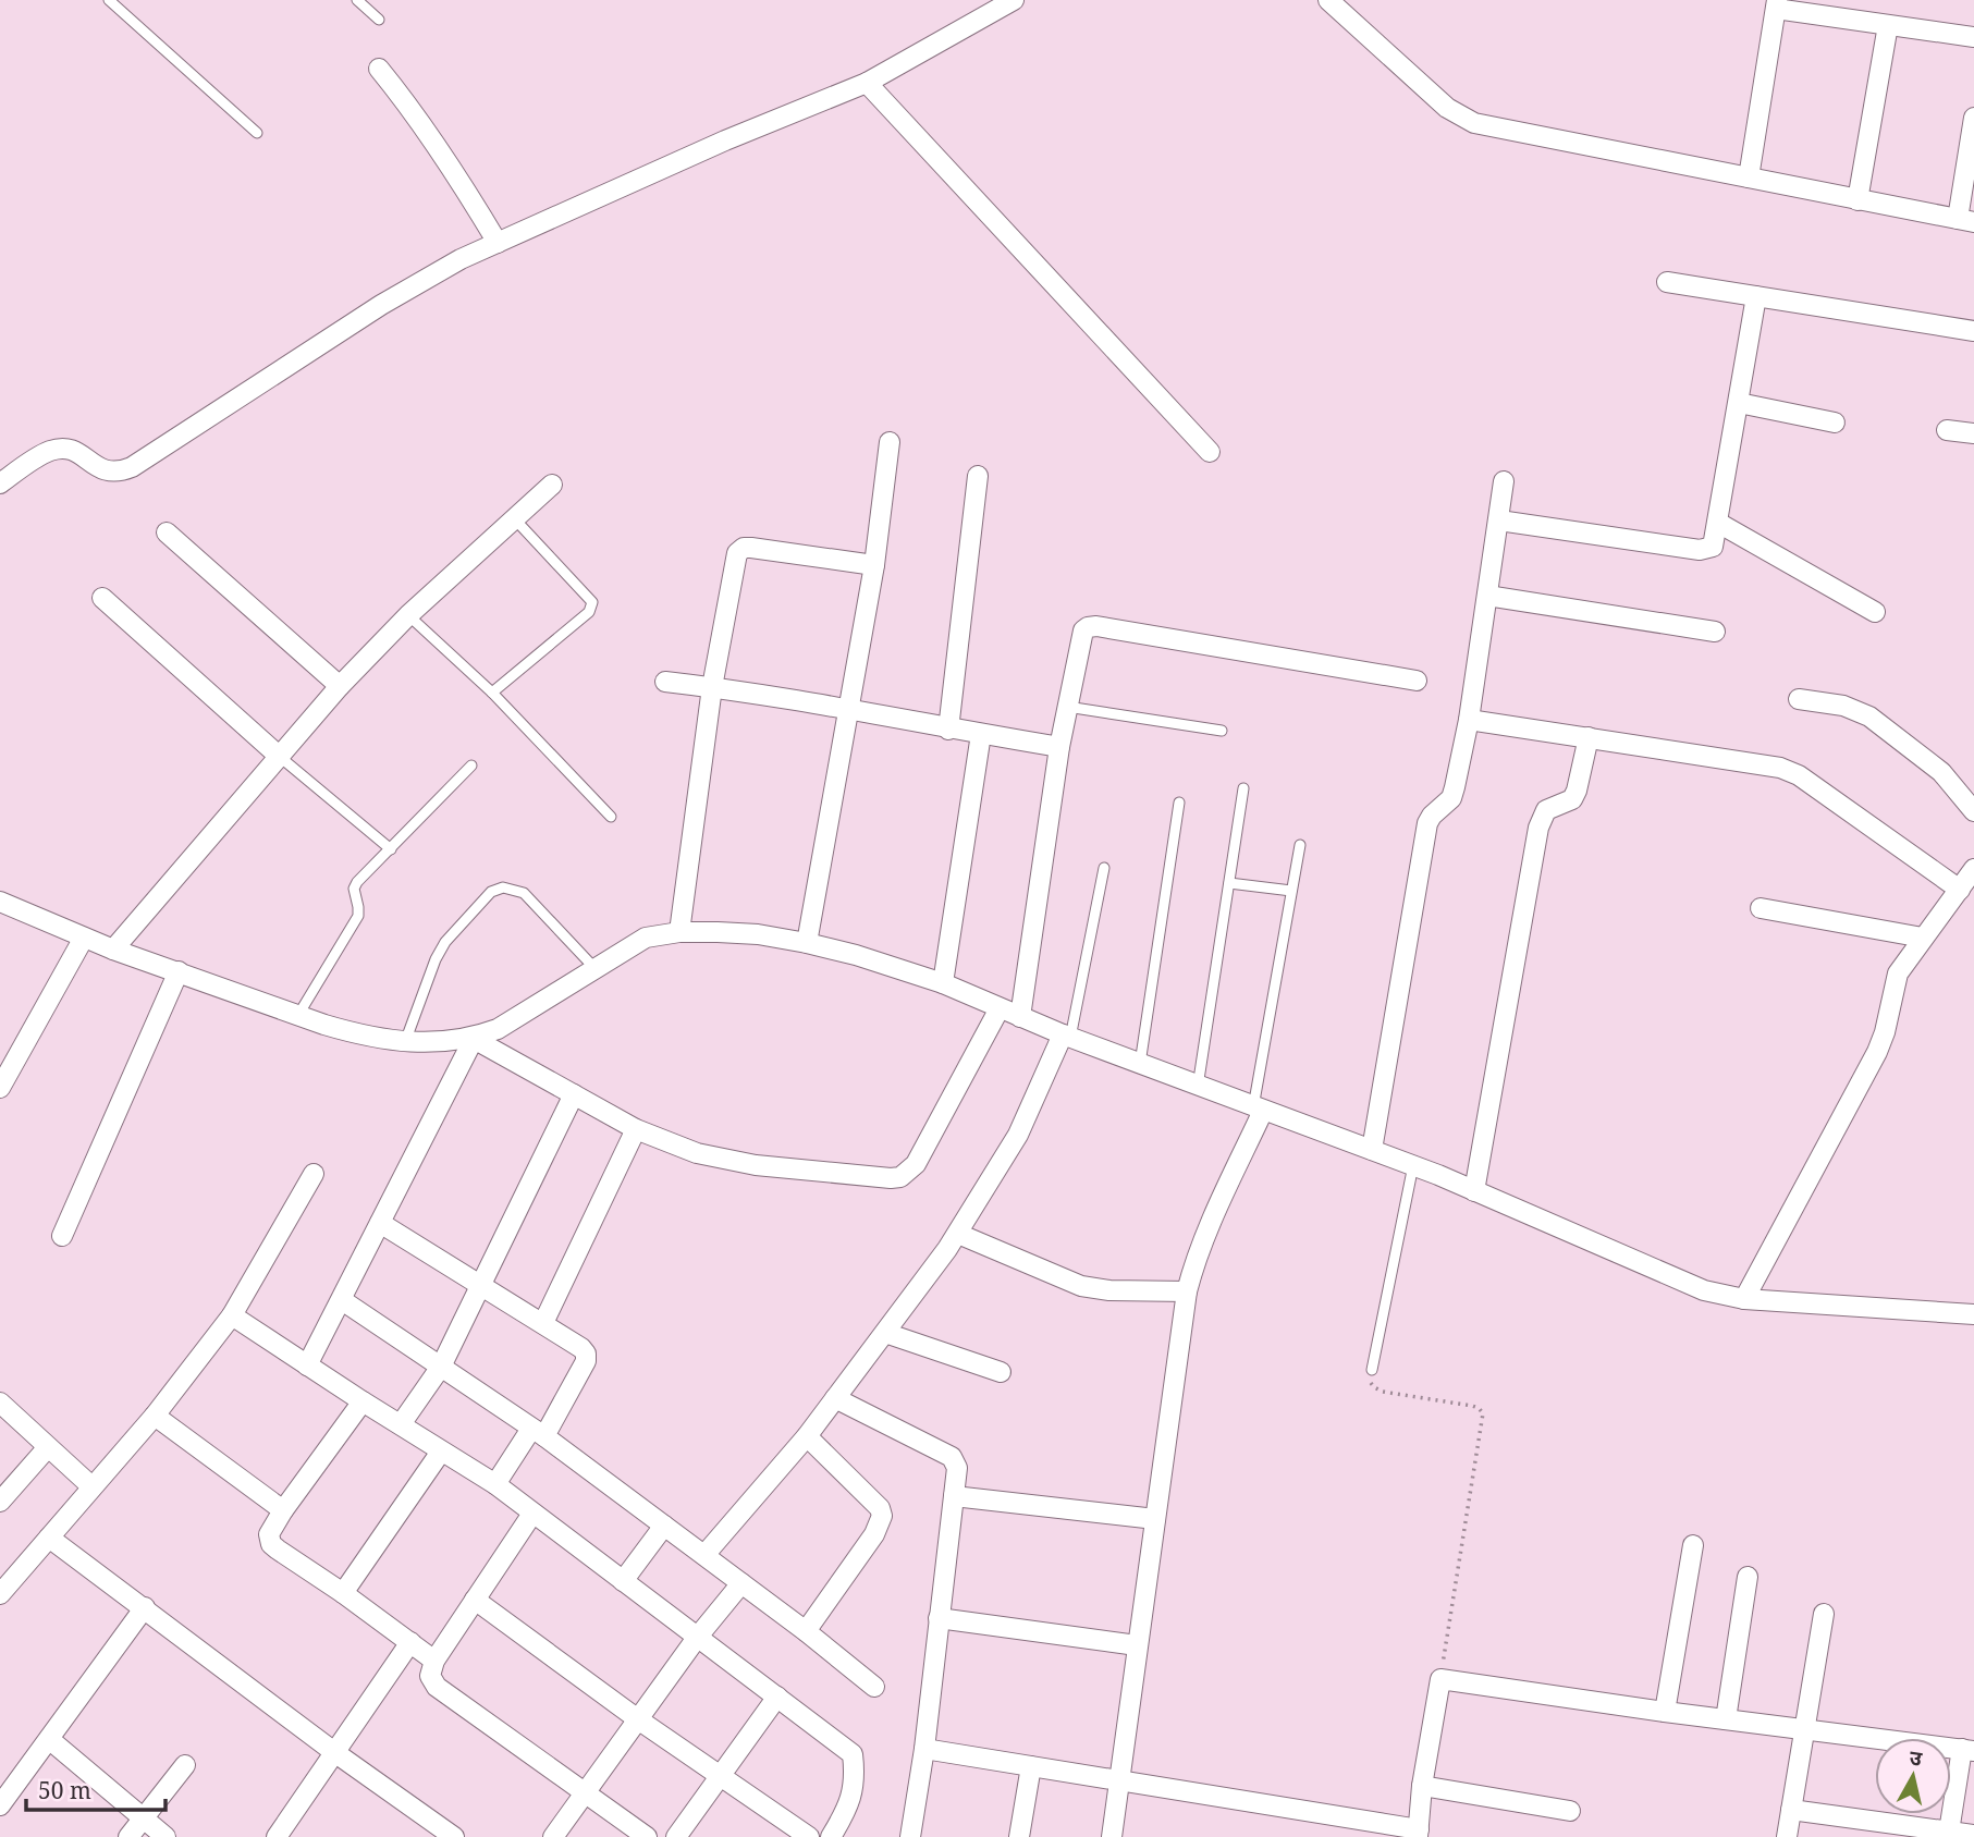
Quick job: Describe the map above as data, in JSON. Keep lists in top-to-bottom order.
{
  "scale_bar": "50 m",
  "north": "top"
}
